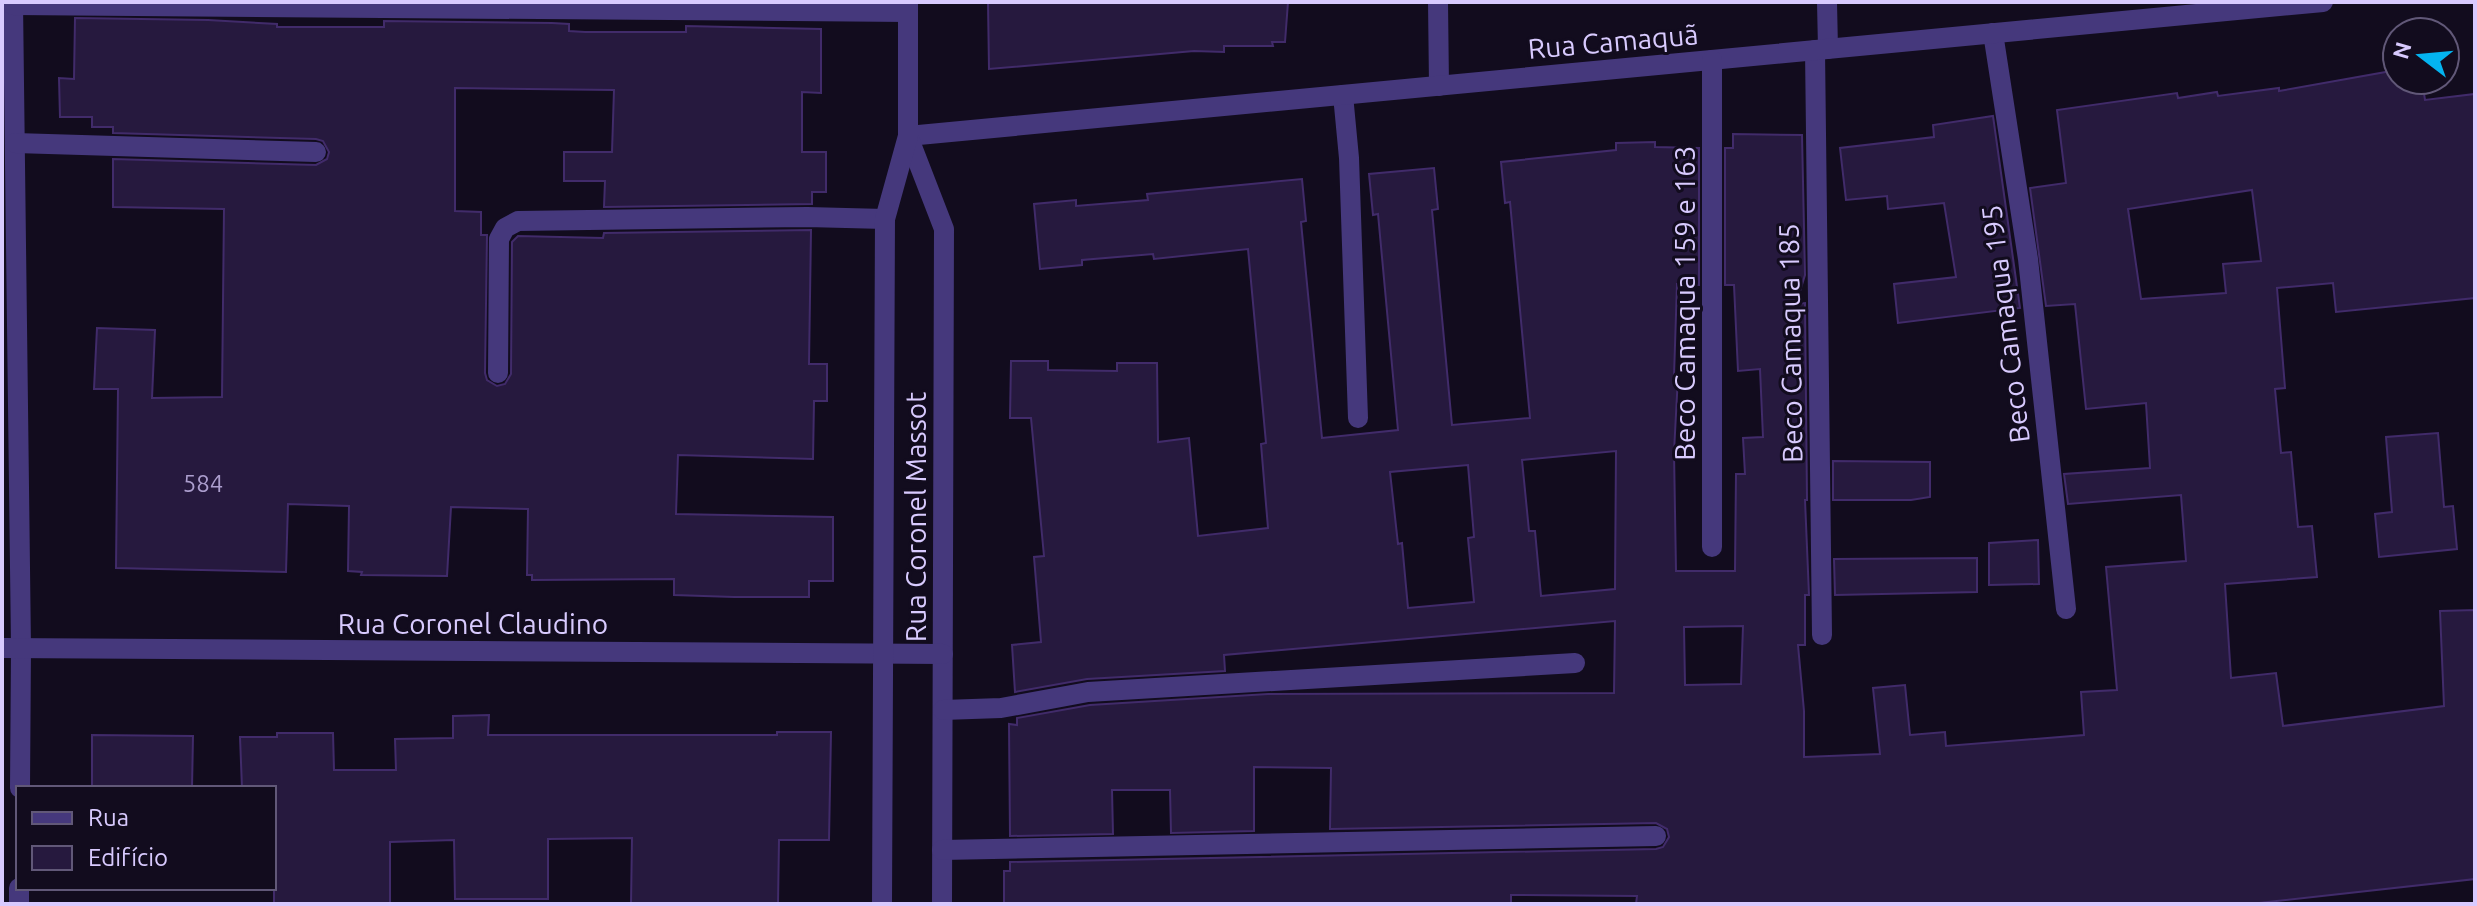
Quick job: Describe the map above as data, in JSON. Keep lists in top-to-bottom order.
{
  "streets": {
    "street": [
      "Rua Camaquã",
      "Beco Camaqua 159 e 163",
      "Beco Camaqua 195",
      "Beco Camaqua 185",
      "Rua Coronel Massot",
      "Rua Coronel Claudino"
    ]
  },
  "crossings": [
    ["Rua Camaquã", "Beco Camaqua 159 e 163"],
    ["Rua Camaquã", "Beco Camaqua 195"],
    ["Rua Camaquã", "Beco Camaqua 185"],
    ["Rua Camaquã", "Rua Coronel Massot"],
    ["Rua Coronel Massot", "Rua Coronel Claudino"]
  ],
  "house_numbers": ["584"],
  "legend": ["Rua", "Edifício"],
  "north": "left"
}
